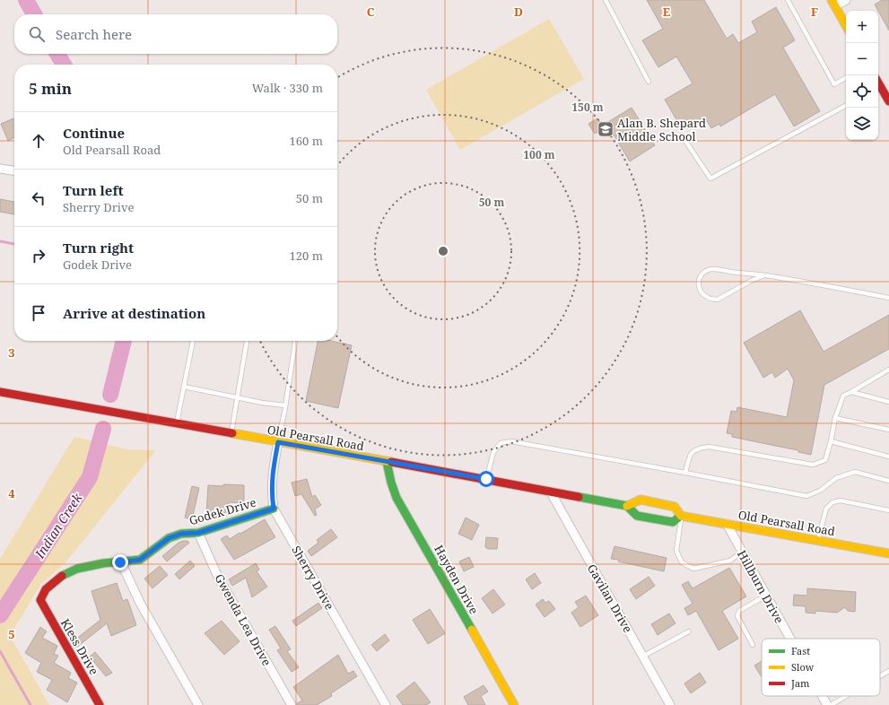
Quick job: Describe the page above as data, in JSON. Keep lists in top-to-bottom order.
{
  "streets": {
    "main road": [
      "Old Pearsall Road",
      "Godek Drive",
      "Hayden Drive",
      "Kless Drive"
    ],
    "street": [
      "Sherry Drive",
      "Hillburn Drive",
      "Gavilan Drive",
      "Gwenda Lea Drive"
    ]
  },
  "crossings": [
    ["Old Pearsall Road", "Sherry Drive"],
    ["Old Pearsall Road", "Hayden Drive"],
    ["Old Pearsall Road", "Hillburn Drive"],
    ["Old Pearsall Road", "Gavilan Drive"],
    ["Godek Drive", "Sherry Drive"],
    ["Godek Drive", "Gwenda Lea Drive"],
    ["Godek Drive", "Kless Drive"]
  ],
  "water": ["Indian Creek"],
  "places": {
    "school or university": ["Alan B. Shepard Middle School"]
  },
  "legend": ["Fast", "Slow", "Jam"],
  "page": {
    "map_buttons": ["+", "−"],
    "search": "Search here",
    "heading": ["5 min", "Walk · 330 m"],
    "list": [
      ["Continue", "Old Pearsall Road", "160 m"],
      ["Turn left", "Sherry Drive", "50 m"],
      ["Turn right", "Godek Drive", "120 m"],
      "Arrive at destination"
    ]
  },
  "grid": {
    "columns": [
      "C",
      "D",
      "E",
      "F"
    ],
    "rows": ["3", "4", "5"]
  },
  "rings": ["150 m", "100 m", "50 m"]
}
